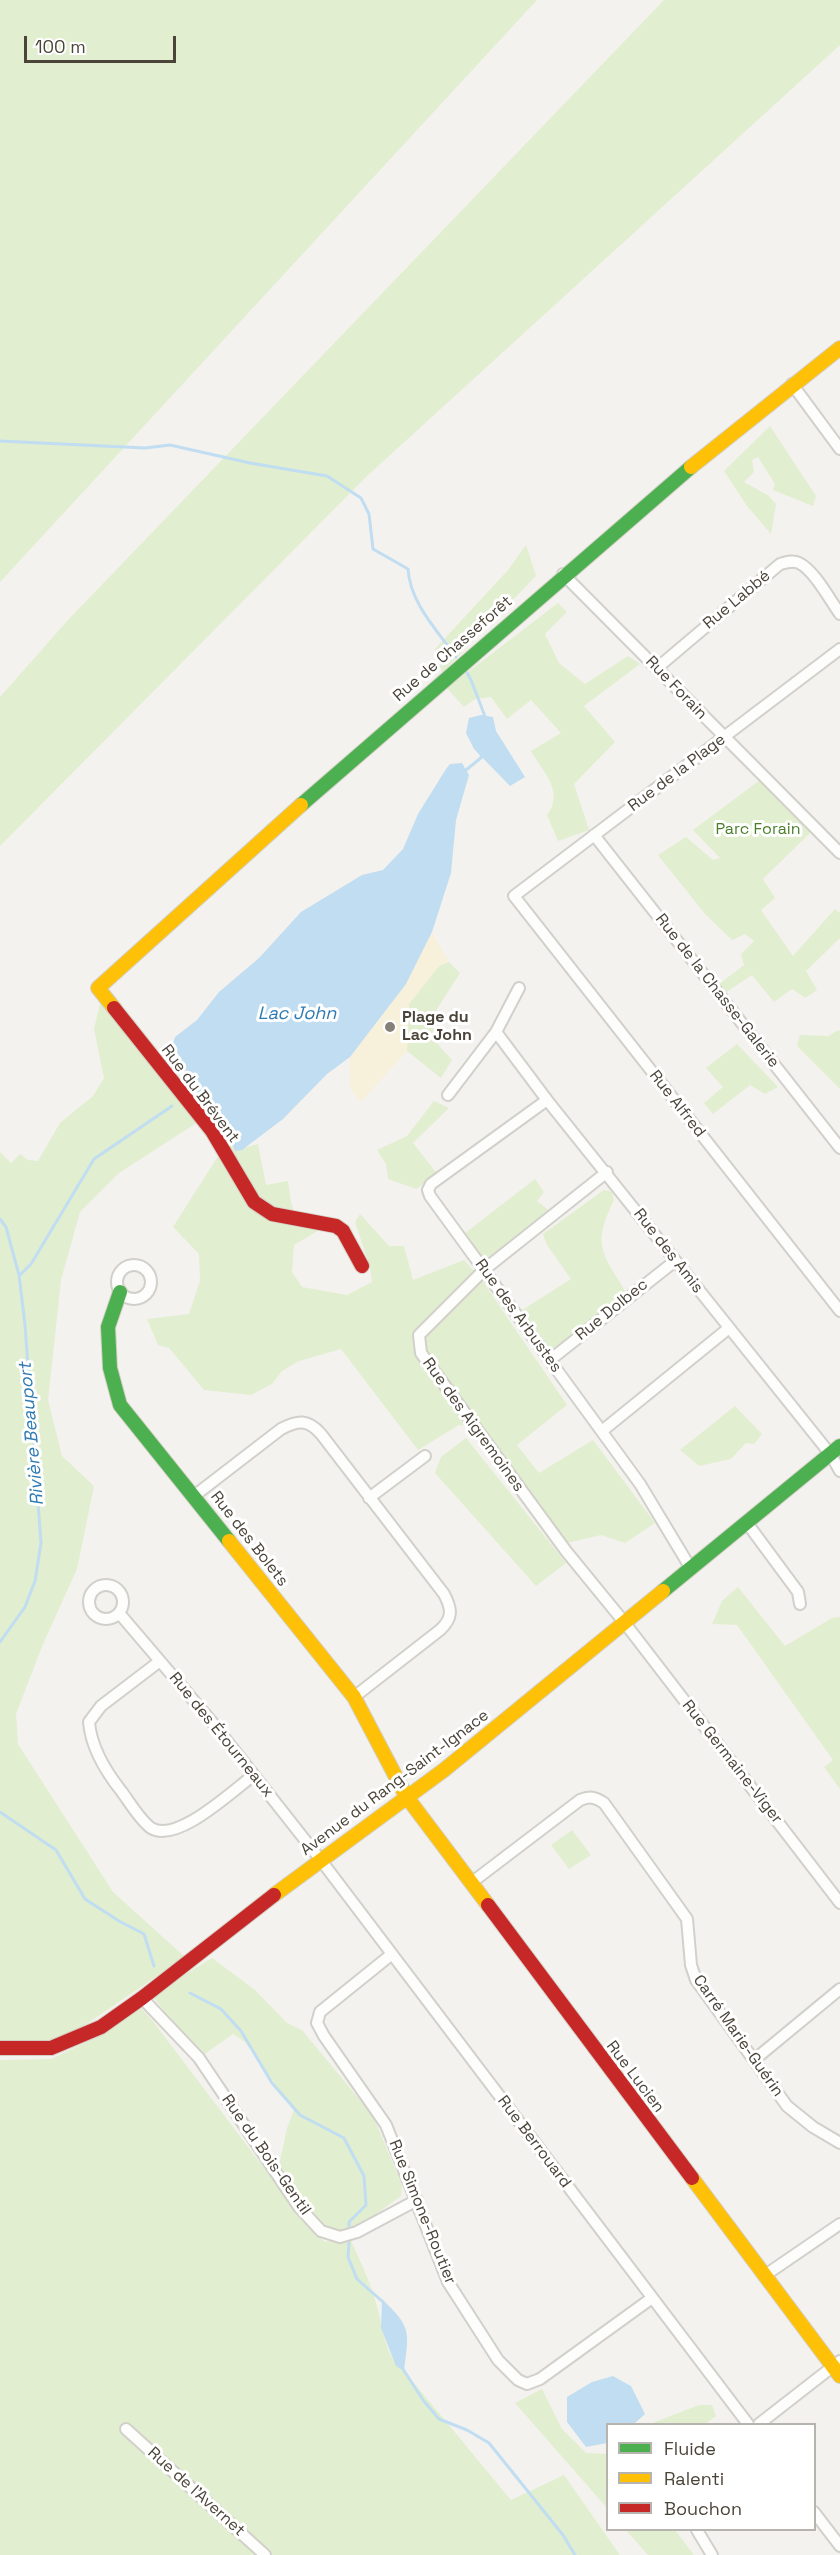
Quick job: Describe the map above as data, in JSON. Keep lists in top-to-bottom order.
{
  "streets": {
    "street": [
      "Rue Labbé",
      "Rue de Chasseforêt",
      "Rue Forain",
      "Rue de la Plage",
      "Rue de la Chasse-Galerie",
      "Rue du Brévent",
      "Rue Alfred",
      "Rue des Amis",
      "Rue Dolbec",
      "Rue des Arbustes",
      "Rue des Aigremoines",
      "Rue des Bolets",
      "Rue des Étourneaux",
      "Rue Germaine-Viger",
      "Avenue du Rang-Saint-Ignace",
      "Carré Marie-Guérin",
      "Rue Lucien",
      "Rue Berrouard",
      "Rue du Bois-Gentil",
      "Rue Simone-Routier",
      "Rue de l'Avernet"
    ]
  },
  "crossings": [
    ["Rue Labbé", "Rue Forain"],
    ["Rue de Chasseforêt", "Rue Forain"],
    ["Rue de Chasseforêt", "Rue du Brévent"],
    ["Rue Forain", "Rue de la Plage"],
    ["Rue de la Plage", "Rue de la Chasse-Galerie"],
    ["Rue de la Plage", "Rue Alfred"],
    ["Rue des Amis", "Rue Dolbec"],
    ["Rue des Amis", "Rue des Arbustes"],
    ["Rue des Amis", "Rue des Aigremoines"],
    ["Rue des Amis", "Avenue du Rang-Saint-Ignace"],
    ["Rue Dolbec", "Rue des Arbustes"],
    ["Rue des Arbustes", "Rue des Aigremoines"],
    ["Rue des Arbustes", "Avenue du Rang-Saint-Ignace"],
    ["Rue des Aigremoines", "Rue Germaine-Viger"],
    ["Rue des Aigremoines", "Avenue du Rang-Saint-Ignace"],
    ["Rue des Bolets", "Avenue du Rang-Saint-Ignace"],
    ["Rue des Bolets", "Rue Lucien"],
    ["Rue des Étourneaux", "Avenue du Rang-Saint-Ignace"],
    ["Rue des Étourneaux", "Rue Berrouard"],
    ["Rue Germaine-Viger", "Avenue du Rang-Saint-Ignace"],
    ["Avenue du Rang-Saint-Ignace", "Rue Lucien"],
    ["Avenue du Rang-Saint-Ignace", "Rue Berrouard"],
    ["Avenue du Rang-Saint-Ignace", "Rue du Bois-Gentil"],
    ["Carré Marie-Guérin", "Rue Lucien"],
    ["Rue Berrouard", "Rue Simone-Routier"],
    ["Rue du Bois-Gentil", "Rue Simone-Routier"]
  ],
  "water": ["Lac John", "Rivière Beauport"],
  "parks": ["Parc Forain"],
  "places": ["Plage du Lac John"],
  "legend": ["Fluide", "Ralenti", "Bouchon"],
  "scale_bar": "100 m"
}
